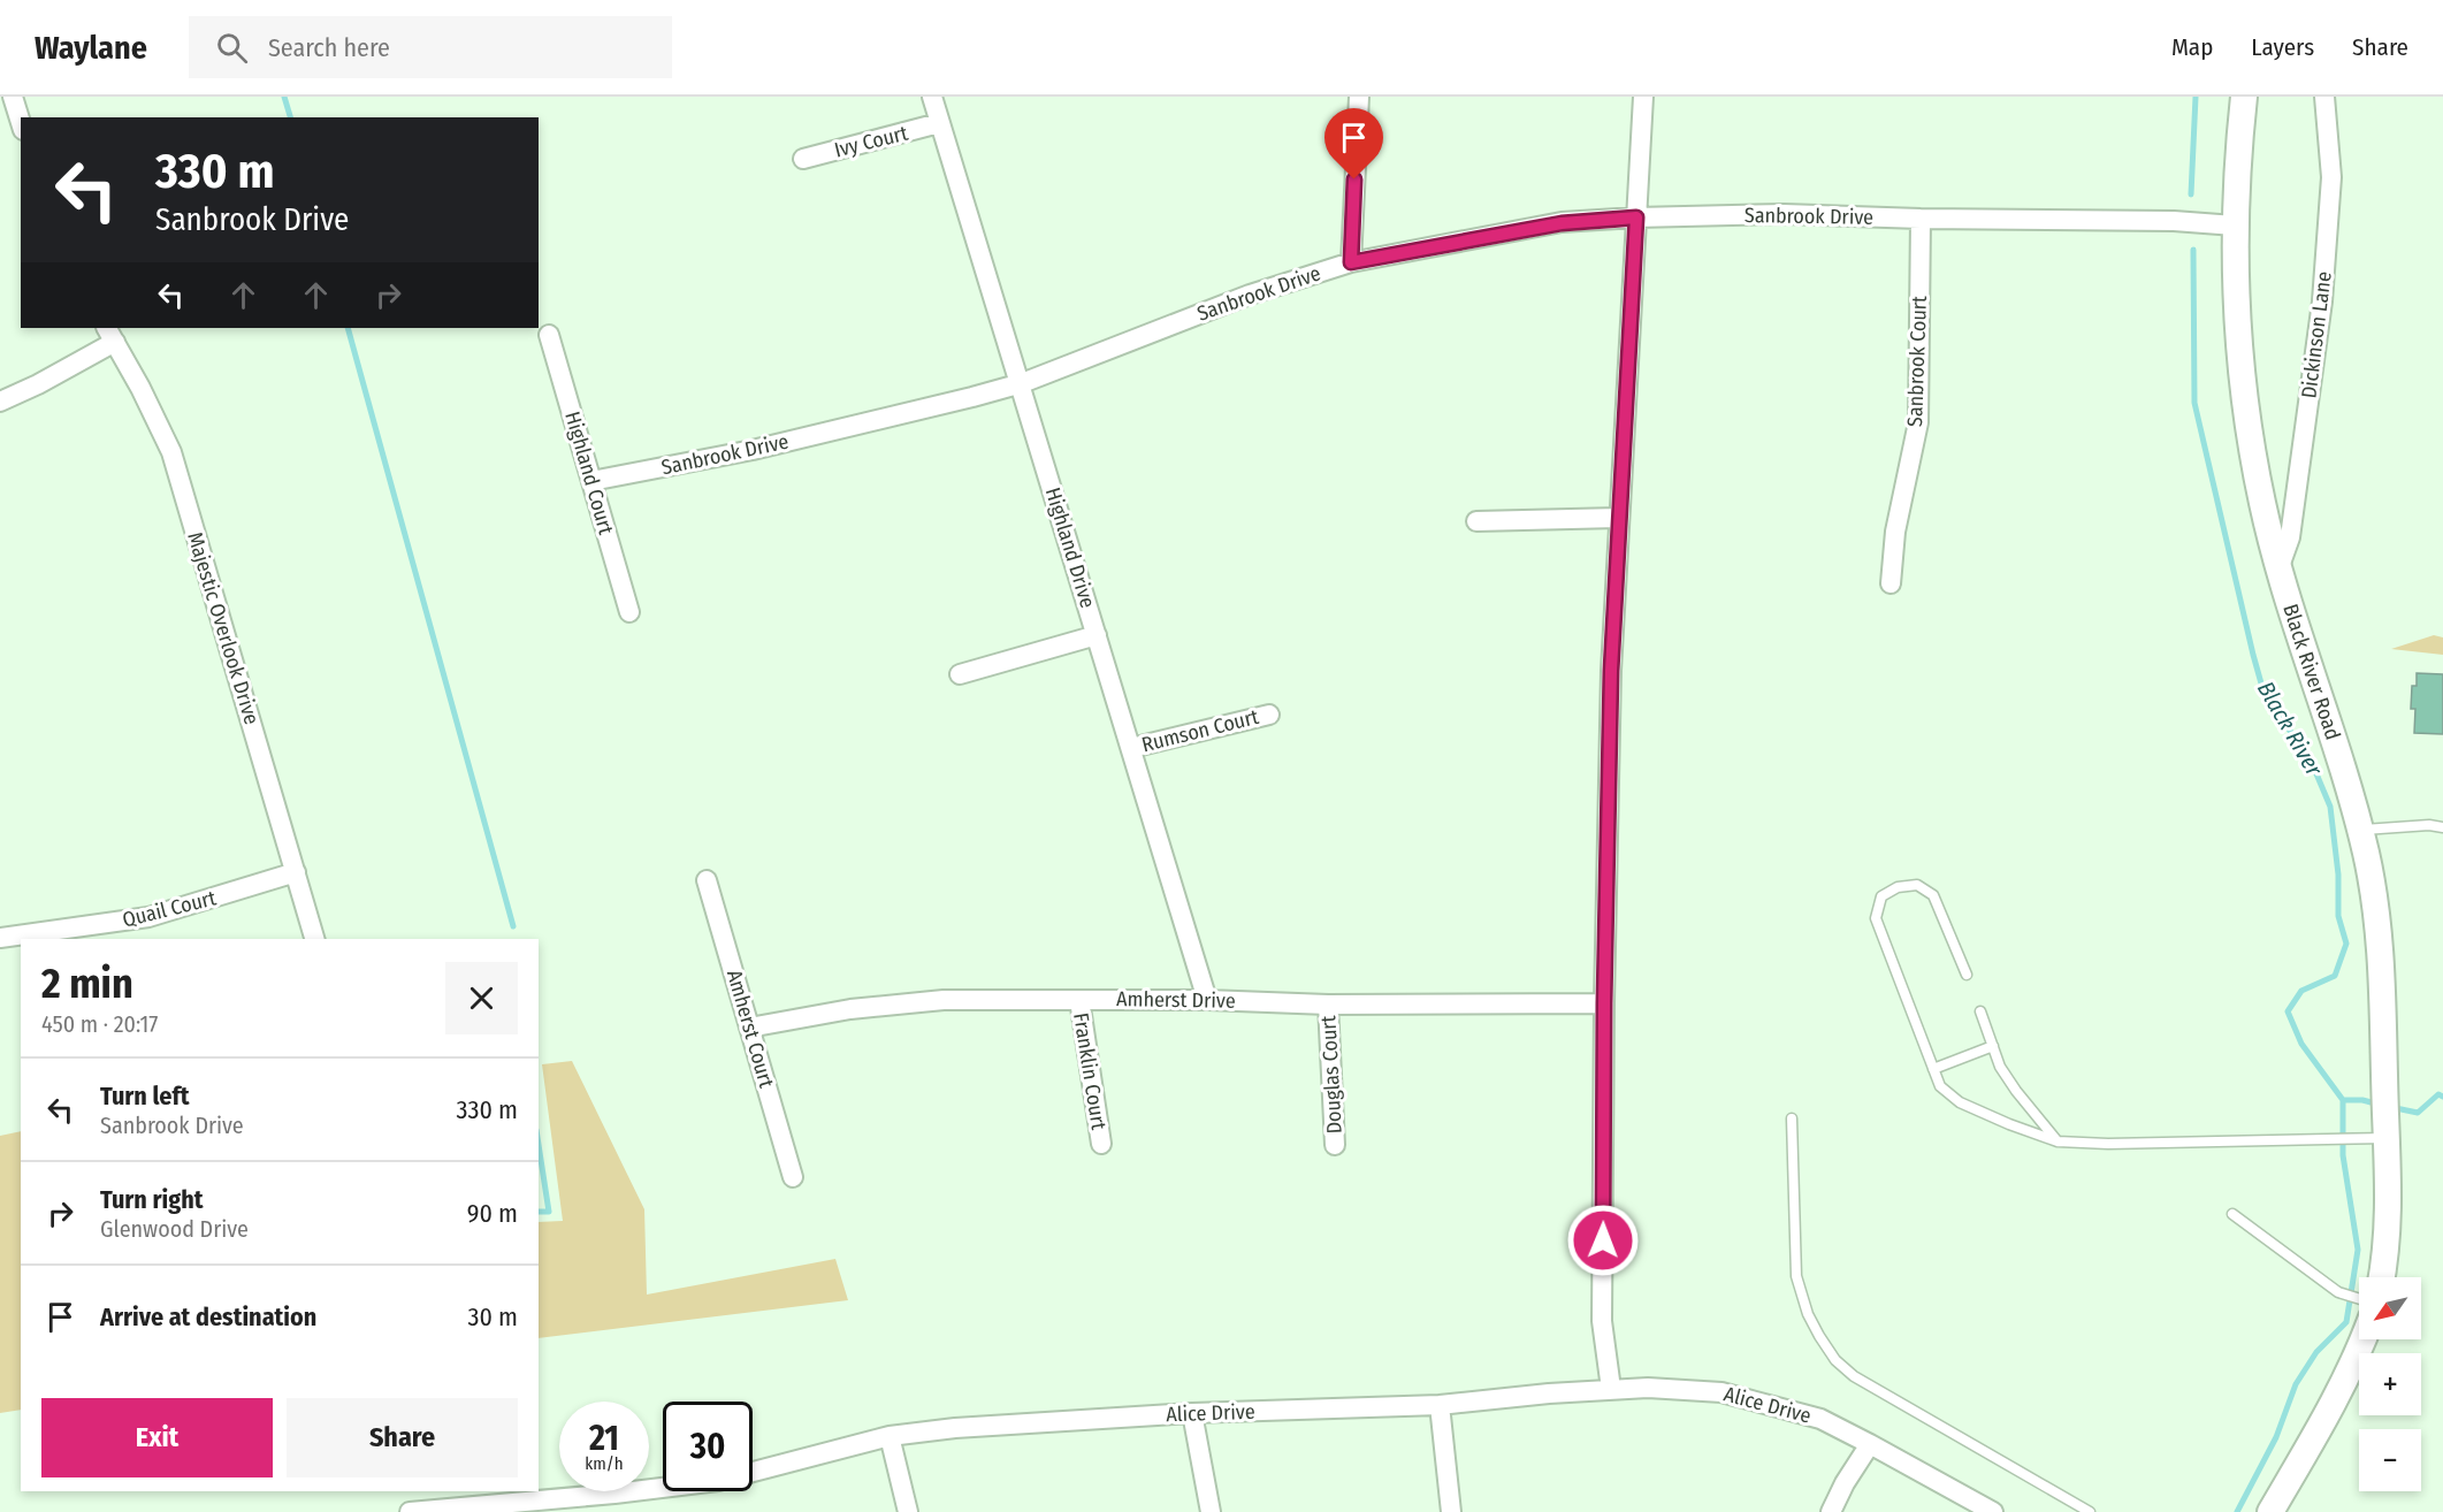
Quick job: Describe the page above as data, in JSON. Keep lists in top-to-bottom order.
{
  "streets": {
    "street": [
      "Ivy Court",
      "Sanbrook Drive",
      "Dickinson Lane",
      "Sanbrook Court",
      "Highland Court",
      "Highland Drive",
      "Majestic Overlook Drive",
      "Black River Road",
      "Rumson Court",
      "Quail Court",
      "Amherst Drive",
      "Amherst Court",
      "Franklin Court",
      "Douglas Court",
      "Alice Drive"
    ]
  },
  "crossings": [
    ["Ivy Court", "Highland Drive"],
    ["Sanbrook Drive", "Sanbrook Court"],
    ["Sanbrook Drive", "Highland Court"],
    ["Sanbrook Drive", "Highland Drive"],
    ["Sanbrook Drive", "Black River Road"],
    ["Dickinson Lane", "Black River Road"],
    ["Highland Drive", "Rumson Court"],
    ["Highland Drive", "Amherst Drive"],
    ["Majestic Overlook Drive", "Quail Court"],
    ["Amherst Drive", "Amherst Court"],
    ["Amherst Drive", "Franklin Court"],
    ["Amherst Drive", "Douglas Court"]
  ],
  "water": ["Black River"],
  "north": "bottom left",
  "page": {
    "header": "Waylane",
    "search": "Search here",
    "nav": ["Map", "Layers", "Share"],
    "turn": ["330 m", "Sanbrook Drive"],
    "heading": ["2 min", "450 m · 20:17"],
    "list": [
      {
        "name": "Turn left",
        "note": "Sanbrook Drive",
        "value": "330 m"
      },
      {
        "name": "Turn right",
        "note": "Glenwood Drive",
        "value": "90 m"
      },
      {
        "name": "Arrive at destination",
        "value": "30 m"
      }
    ],
    "map_buttons": ["+", "−"],
    "buttons": ["Exit", "Share"],
    "speed": "21 km/h",
    "limit": "30"
  }
}
